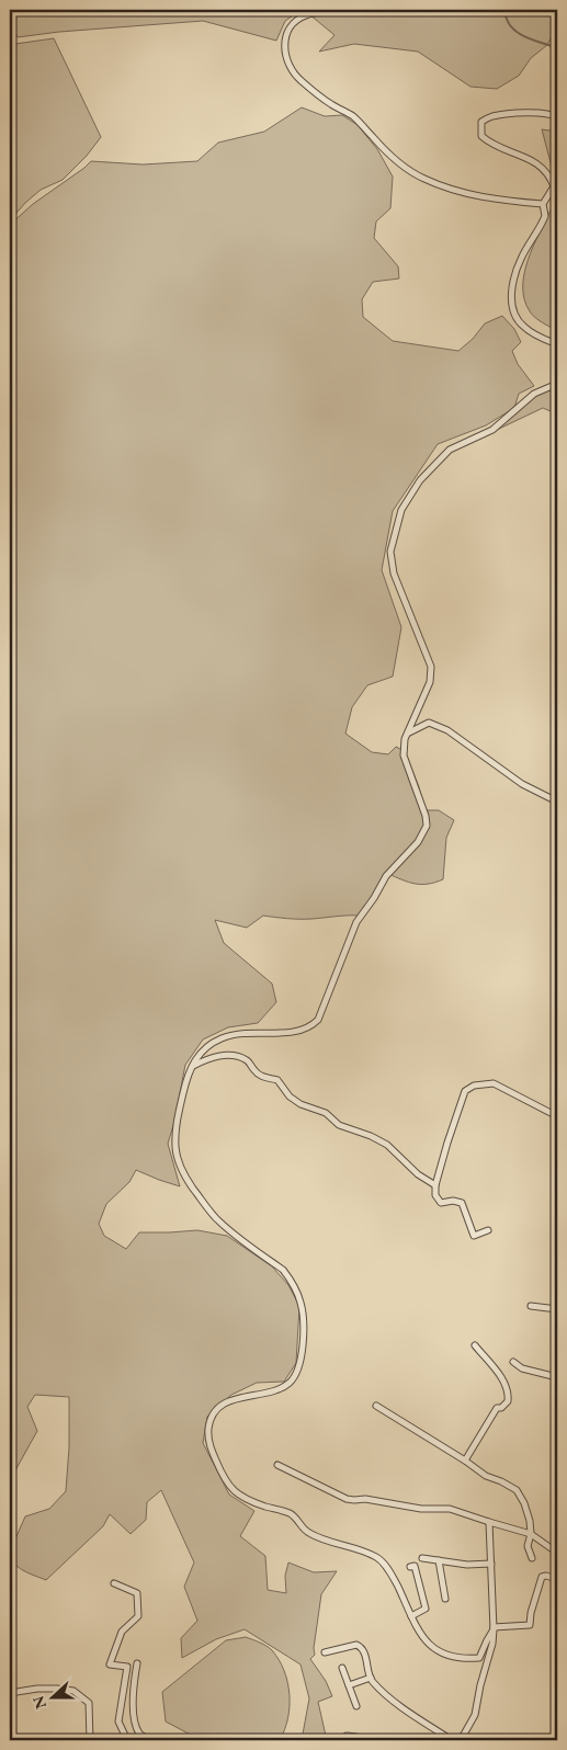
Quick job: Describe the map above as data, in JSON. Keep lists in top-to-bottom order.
{
  "north": "left"
}
